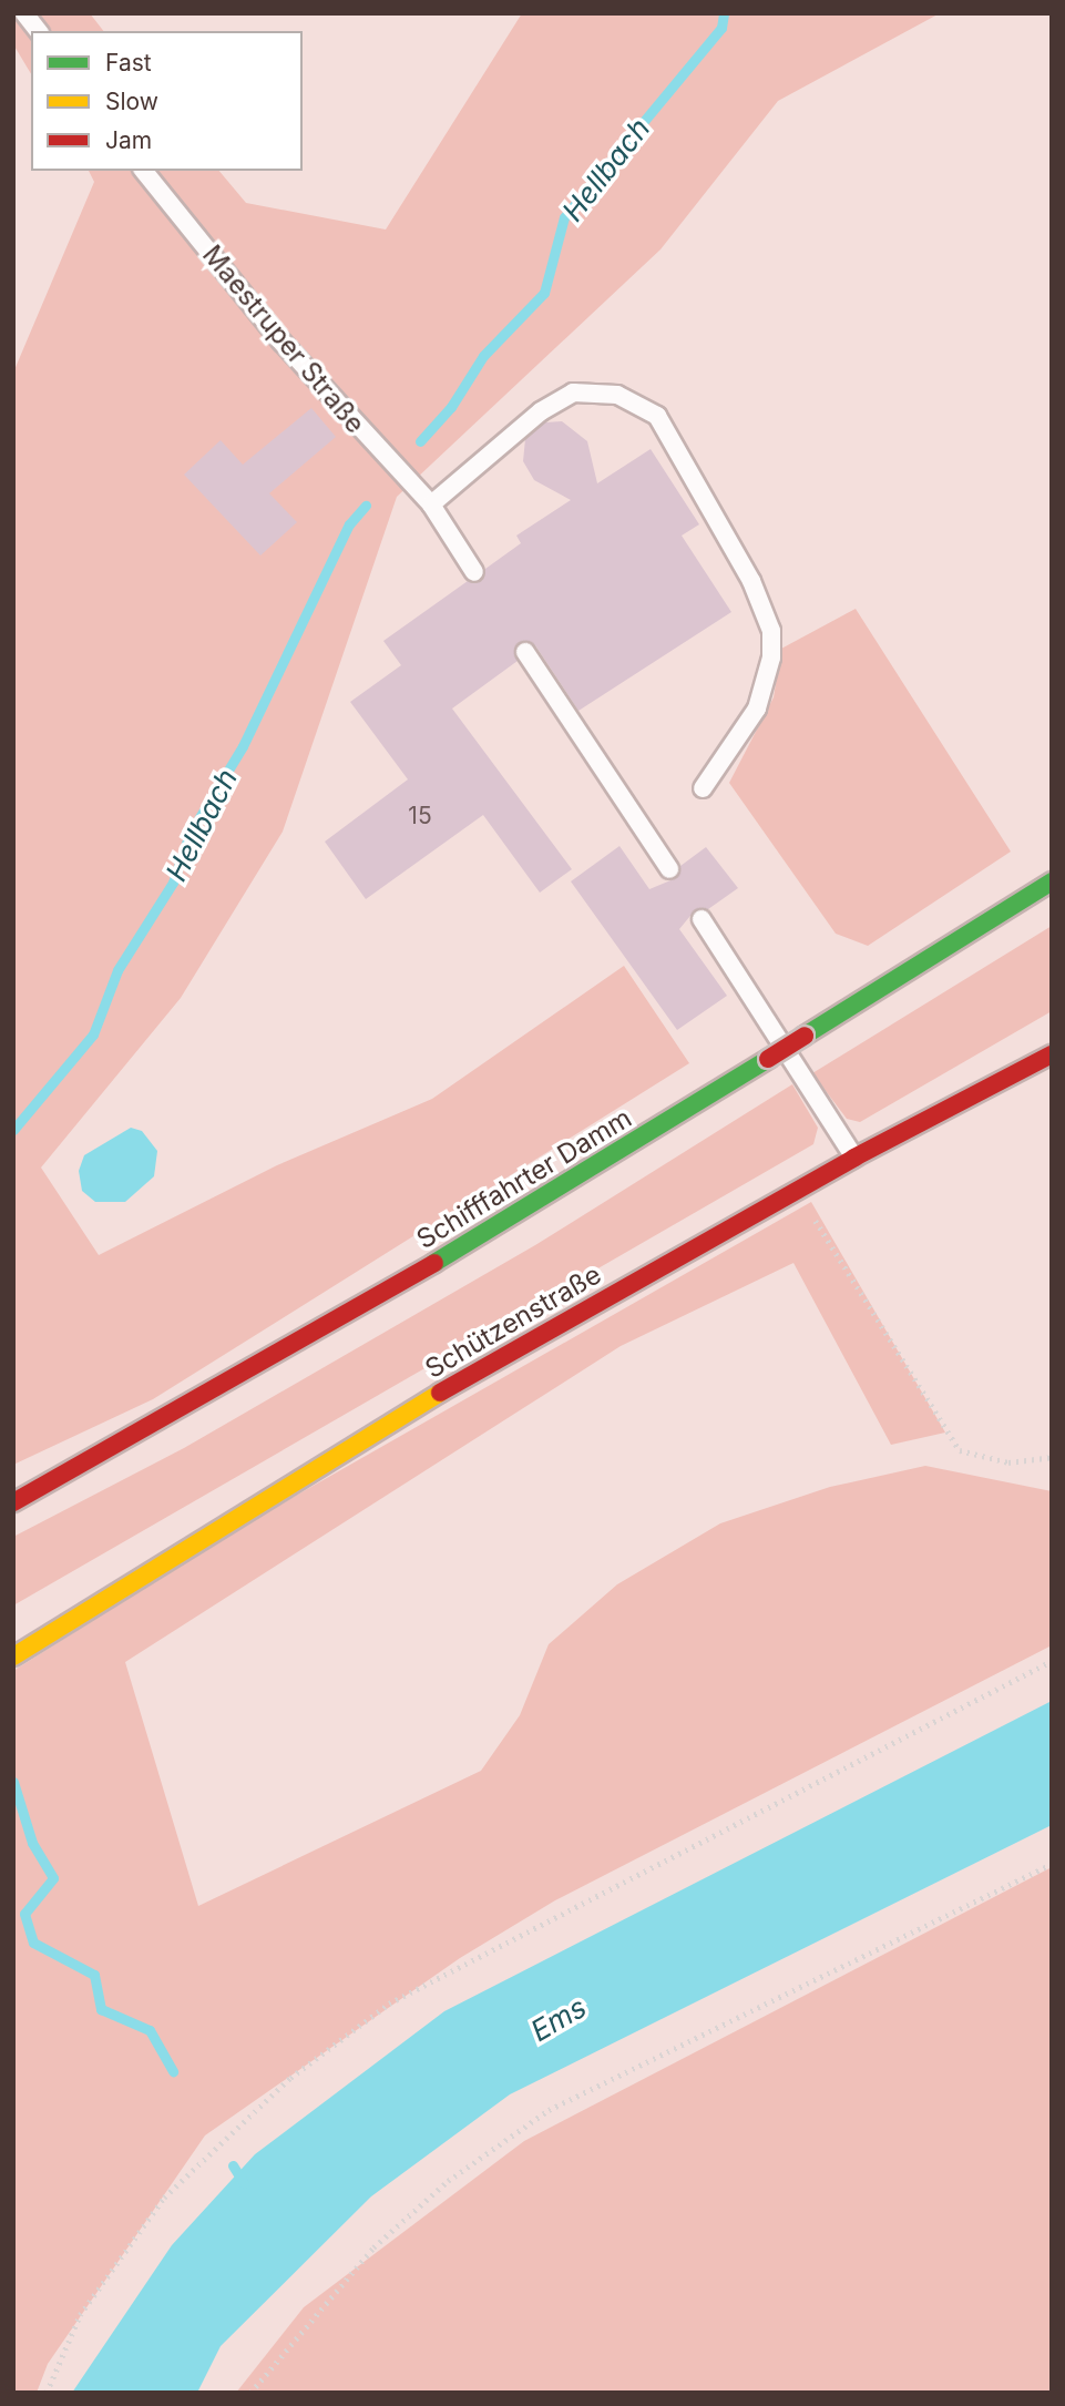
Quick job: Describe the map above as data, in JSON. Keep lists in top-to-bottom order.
{
  "streets": {
    "main road": ["Schifffahrter Damm", "Schützenstraße"],
    "lane": ["Maestruper Straße"]
  },
  "water": ["Hellbach", "Ems"],
  "house_numbers": ["15"],
  "legend": ["Fast", "Slow", "Jam"]
}
